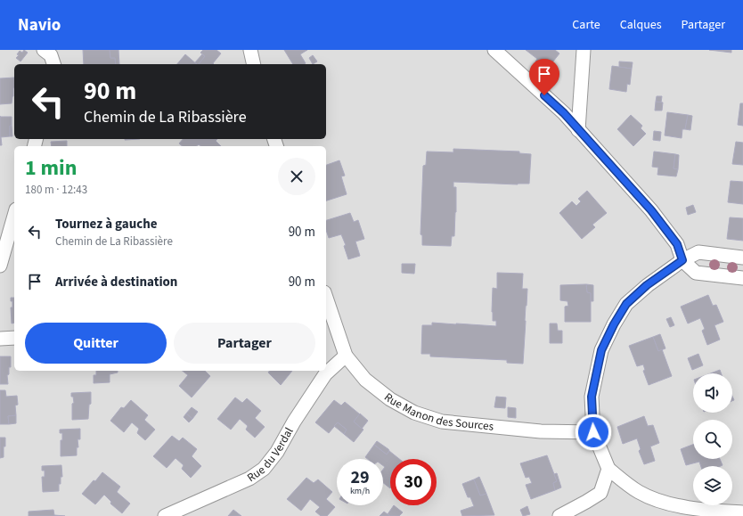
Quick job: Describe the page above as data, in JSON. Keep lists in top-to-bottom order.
{
  "streets": {
    "street": ["Rue Manon des Sources", "Rue du Verdal"]
  },
  "crossings": [
    ["Rue Manon des Sources", "Rue du Verdal"]
  ],
  "page": {
    "header": "Navio",
    "nav": ["Carte", "Calques", "Partager"],
    "turn": ["90 m", "Chemin de La Ribassière"],
    "heading": ["1 min", "180 m · 12:43"],
    "list": [
      {
        "name": "Tournez à gauche",
        "note": "Chemin de La Ribassière",
        "value": "90 m"
      },
      {
        "name": "Arrivée à destination",
        "value": "90 m"
      }
    ],
    "buttons": ["Quitter", "Partager"],
    "speed": "29 km/h",
    "limit": "30"
  }
}
